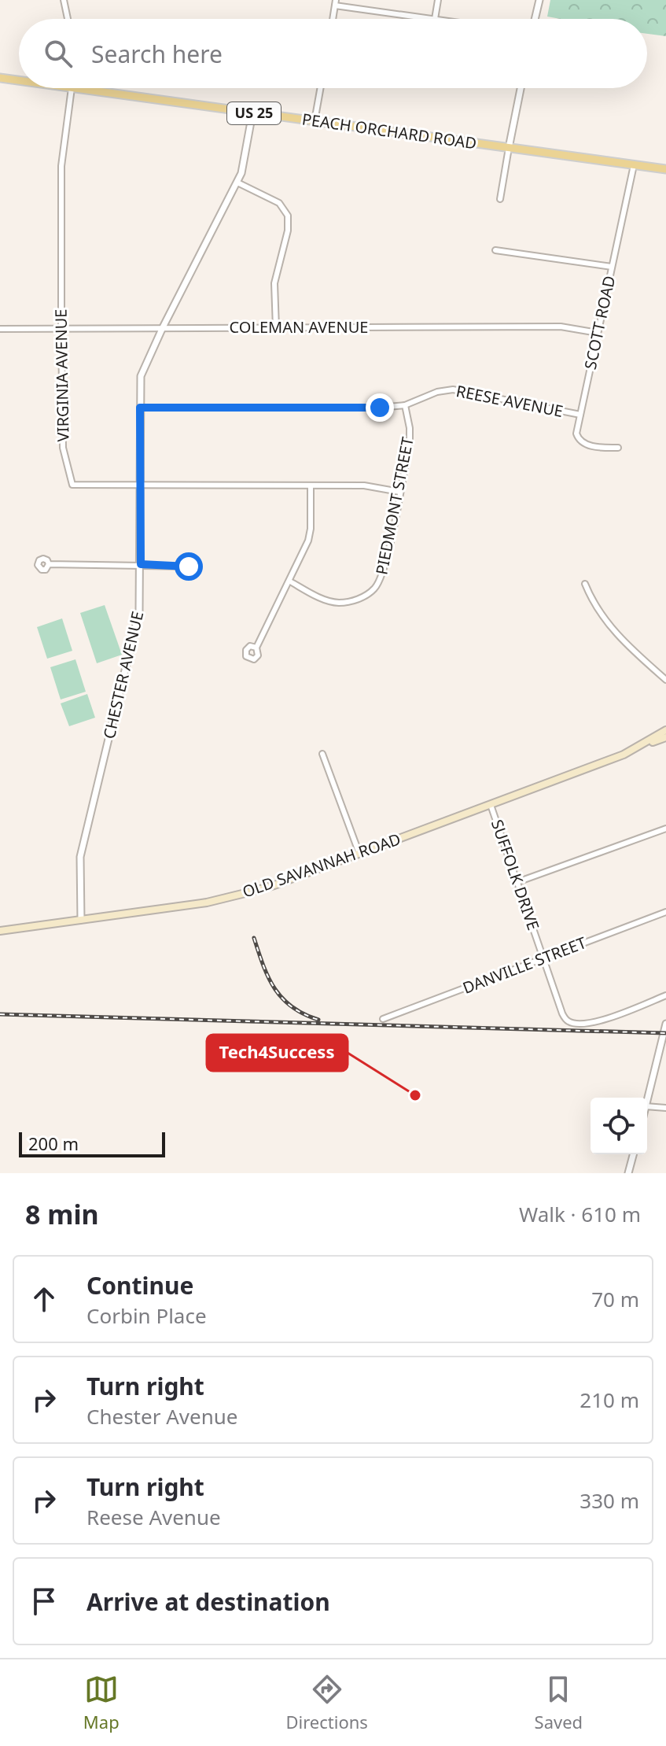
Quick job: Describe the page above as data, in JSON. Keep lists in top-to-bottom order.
{
  "streets": {
    "main road": ["US 25", "PEACH ORCHARD ROAD", "OLD SAVANNAH ROAD"],
    "street": [
      "SCOTT ROAD",
      "COLEMAN AVENUE",
      "VIRGINIA AVENUE",
      "REESE AVENUE",
      "PIEDMONT STREET",
      "CHESTER AVENUE",
      "SUFFOLK DRIVE",
      "DANVILLE STREET"
    ]
  },
  "crossings": [
    ["PEACH ORCHARD ROAD", "SCOTT ROAD"],
    ["PEACH ORCHARD ROAD", "VIRGINIA AVENUE"],
    ["PEACH ORCHARD ROAD", "CHESTER AVENUE"],
    ["SCOTT ROAD", "COLEMAN AVENUE"],
    ["SCOTT ROAD", "REESE AVENUE"],
    ["COLEMAN AVENUE", "VIRGINIA AVENUE"],
    ["COLEMAN AVENUE", "CHESTER AVENUE"],
    ["VIRGINIA AVENUE", "PIEDMONT STREET"],
    ["VIRGINIA AVENUE", "CHESTER AVENUE"],
    ["REESE AVENUE", "PIEDMONT STREET"],
    ["REESE AVENUE", "CHESTER AVENUE"],
    ["CHESTER AVENUE", "OLD SAVANNAH ROAD"],
    ["OLD SAVANNAH ROAD", "SUFFOLK DRIVE"],
    ["SUFFOLK DRIVE", "DANVILLE STREET"]
  ],
  "places": ["Tech4Success"],
  "scale_bar": "200 m",
  "page": {
    "search": "Search here",
    "scale": "200 m",
    "heading": ["8 min", "Walk · 610 m"],
    "list": [
      ["Continue", "Corbin Place", "70 m"],
      ["Turn right", "Chester Avenue", "210 m"],
      ["Turn right", "Reese Avenue", "330 m"],
      "Arrive at destination"
    ],
    "nav": ["Map", "Directions", "Saved"]
  }
}
